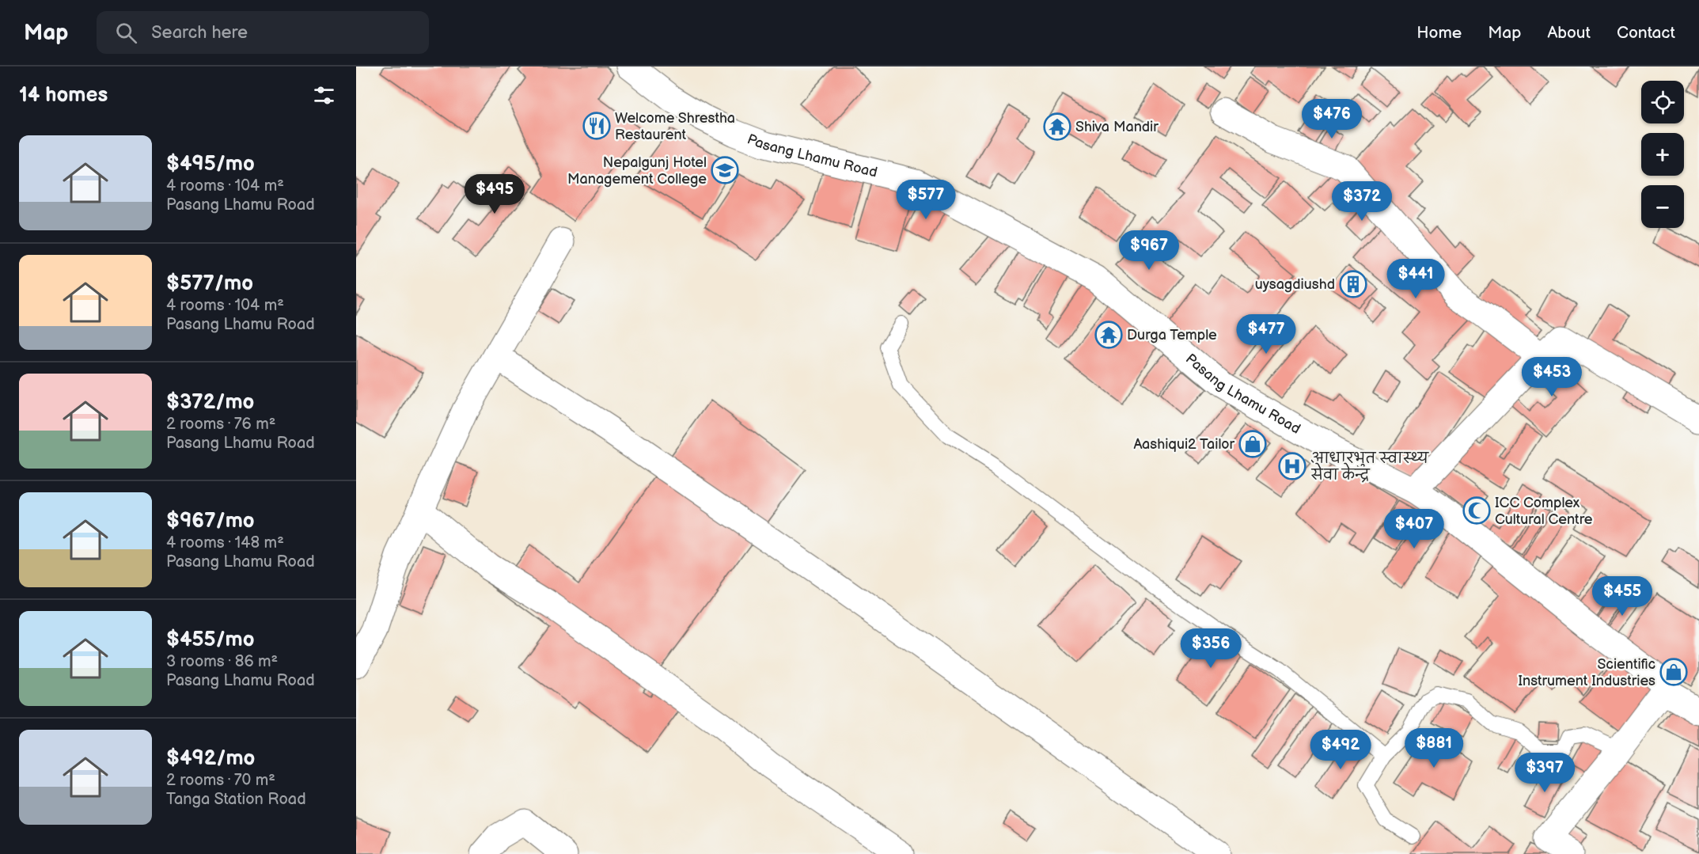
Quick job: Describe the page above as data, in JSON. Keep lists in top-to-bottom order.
{
  "streets": {
    "street": ["Pasang Lhamu Road"]
  },
  "places": {
    "restaurant": ["Welcome Shrestha Restaurent"],
    "temple": ["Shiva Mandir", "Durga Temple"],
    "school or university": ["Nepalgunj Hotel Management College"],
    "building": ["uysagdiushd"],
    "shop": ["Aashiqui2 Tailor", "Scientific Instrument Industries"],
    "hospital": ["आधारभुत स्वास्थ्य सेवा केन्द्र"],
    "mosque": ["ICC Complex Cultural Centre"]
  },
  "page": {
    "header": "Map",
    "search": "Search here",
    "nav": [
      "Home",
      "Map",
      "About",
      "Contact"
    ],
    "heading": "14 homes",
    "map_buttons": ["+", "−"],
    "price": [
      "$476",
      "$495",
      "$577",
      "$372",
      "$967",
      "$441",
      "$477",
      "$453",
      "$407",
      "$455",
      "$356",
      "$881",
      "$492",
      "$397"
    ],
    "list": [
      {
        "name": "$495/mo",
        "note": "4 rooms · 104 m² · Pasang Lhamu Road"
      },
      {
        "name": "$577/mo",
        "note": "4 rooms · 104 m² · Pasang Lhamu Road"
      },
      {
        "name": "$372/mo",
        "note": "2 rooms · 76 m² · Pasang Lhamu Road"
      },
      {
        "name": "$967/mo",
        "note": "4 rooms · 148 m² · Pasang Lhamu Road"
      },
      {
        "name": "$455/mo",
        "note": "3 rooms · 86 m² · Pasang Lhamu Road"
      },
      {
        "name": "$492/mo",
        "note": "2 rooms · 70 m² · Tanga Station Road"
      }
    ]
  }
}
